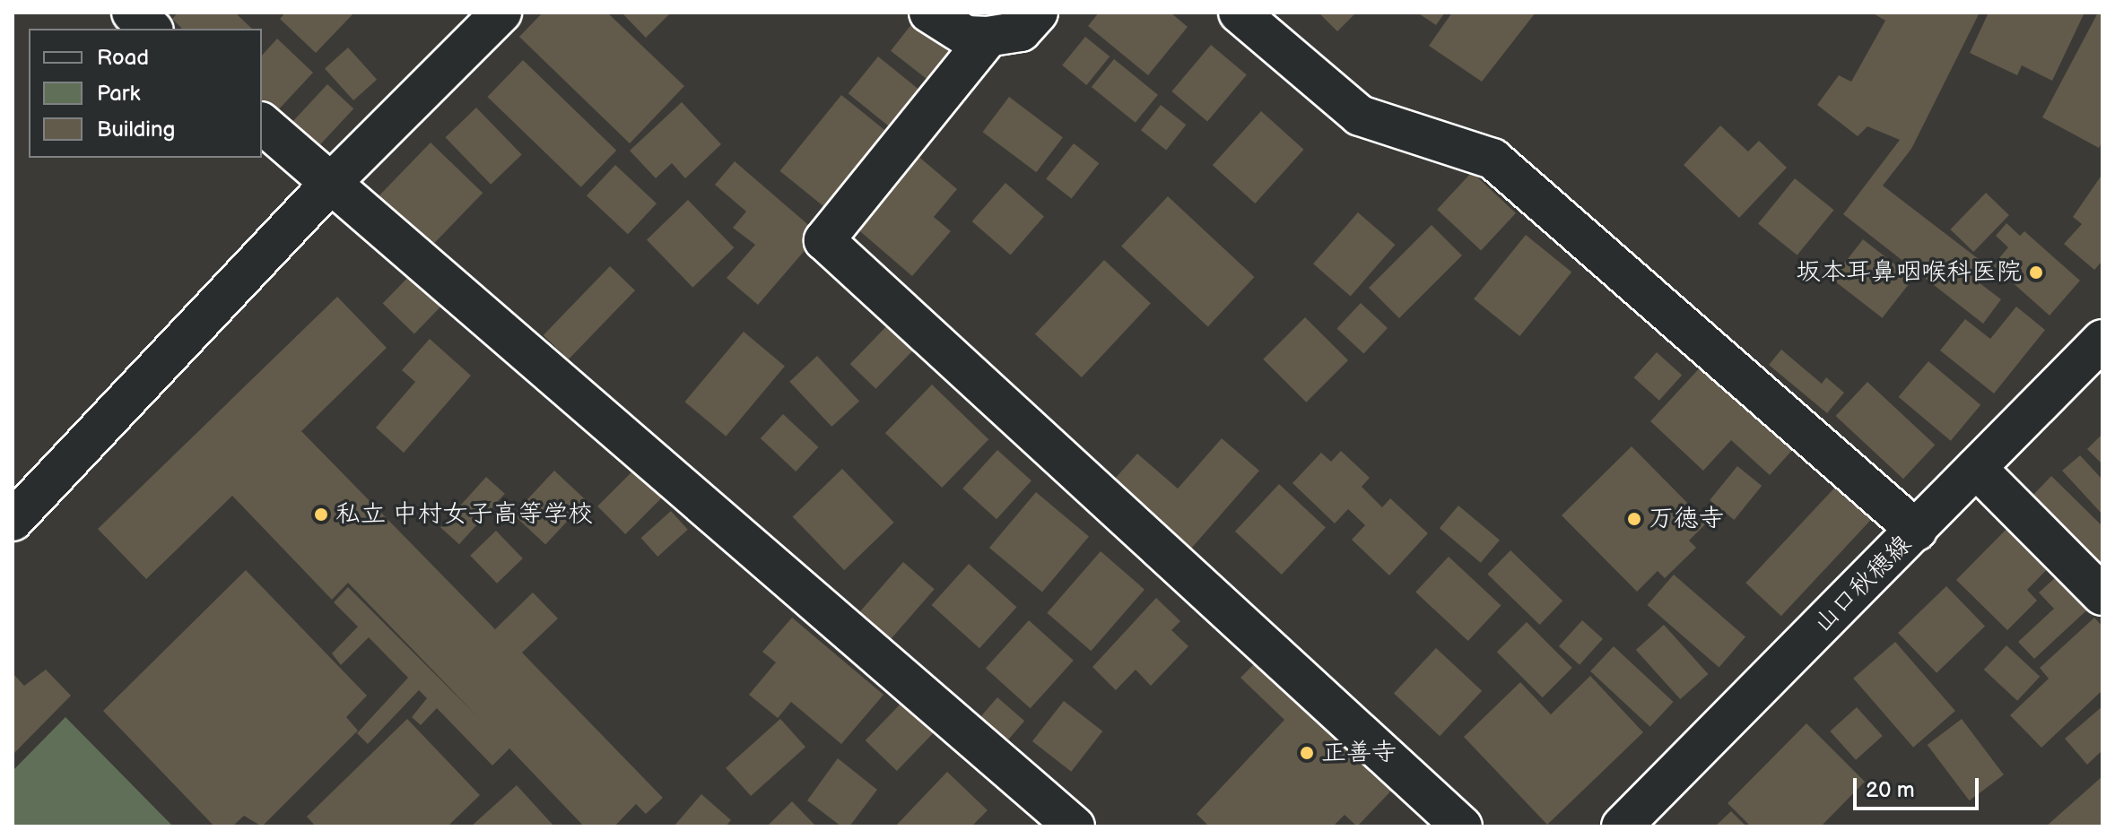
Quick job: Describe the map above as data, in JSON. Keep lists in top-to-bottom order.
{
  "streets": {
    "street": ["山口秋穂線"]
  },
  "places": [
    "坂本耳鼻咽喉科医院",
    "私立 中村女子高等学校",
    "万徳寺",
    "正善寺"
  ],
  "legend": ["Road", "Park", "Building"],
  "scale_bar": "20 m"
}
